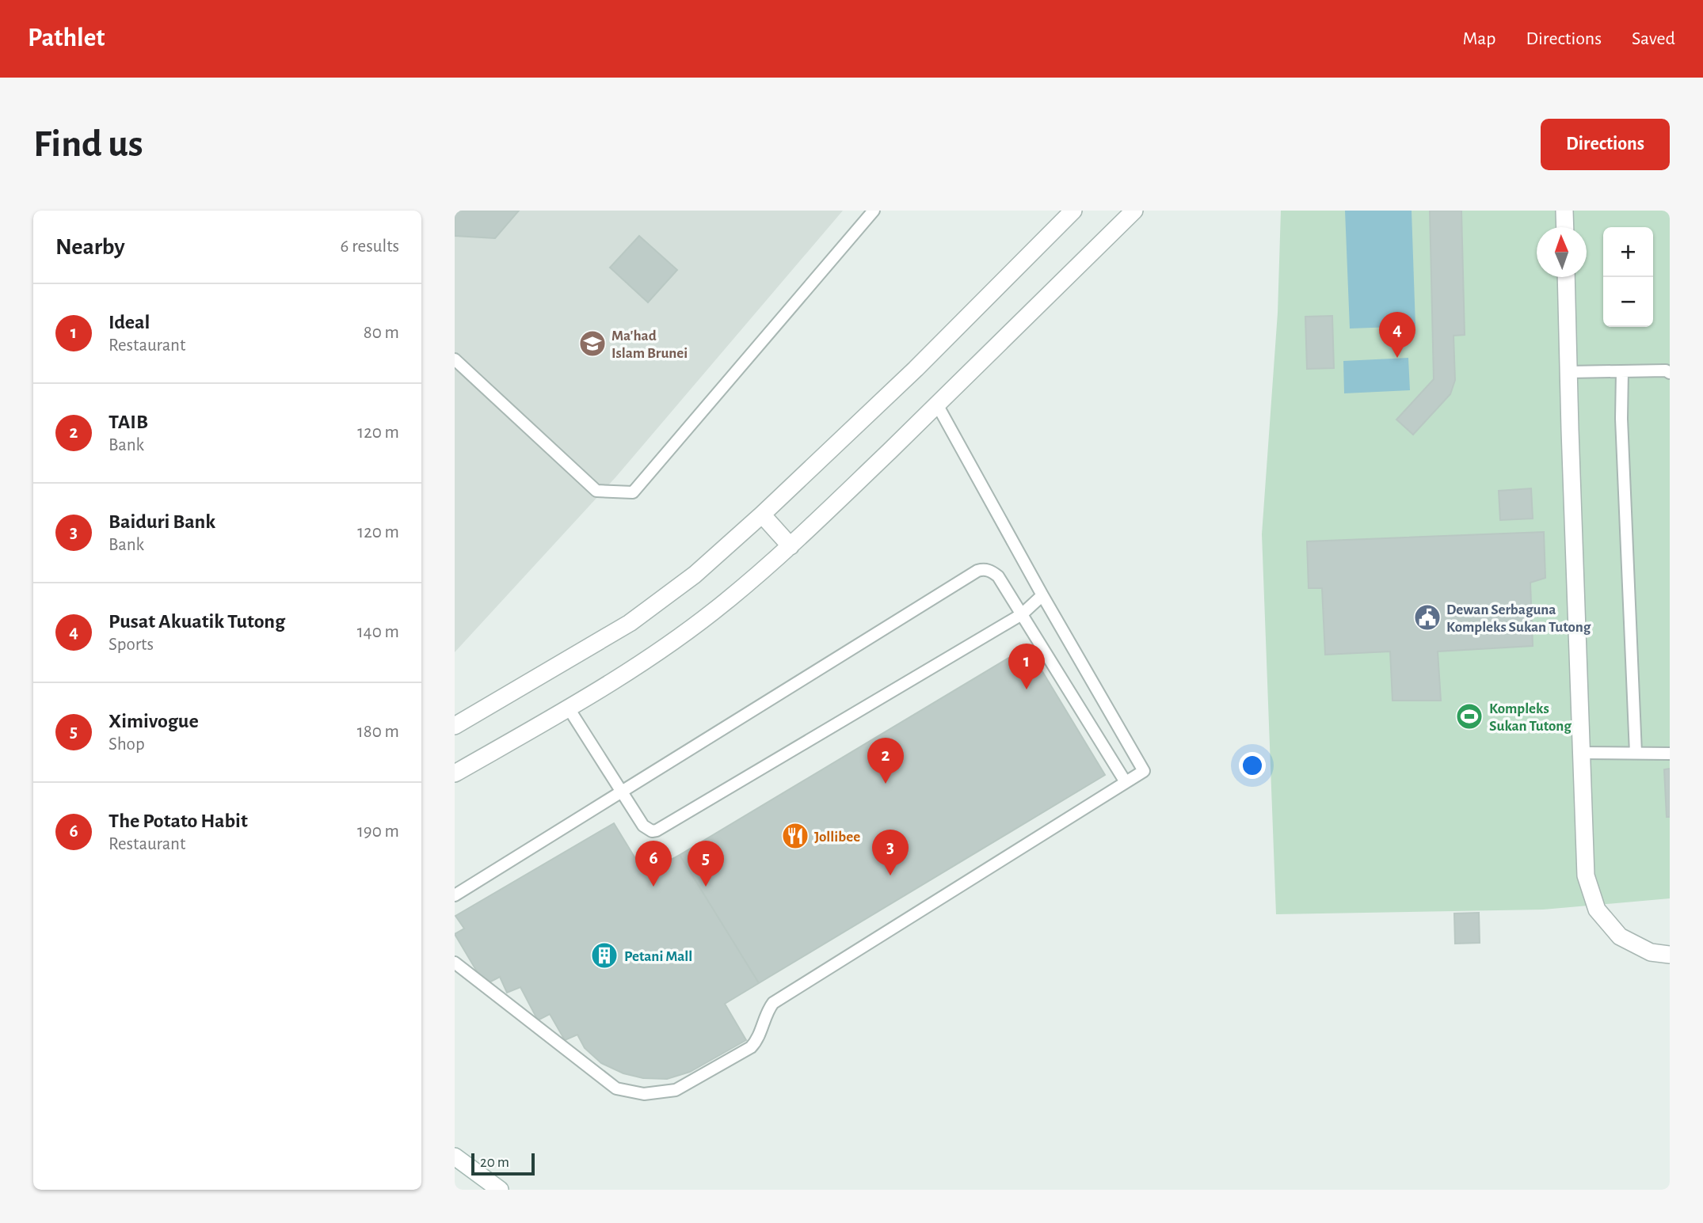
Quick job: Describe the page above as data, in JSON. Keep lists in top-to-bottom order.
{
  "places": {
    "school or university": ["Ma'had Islam Brunei"],
    "public building": ["Dewan Serbaguna Kompleks Sukan Tutong"],
    "sports": ["Kompleks Sukan Tutong"],
    "restaurant": ["Jollibee"],
    "building": ["Petani Mall"]
  },
  "scale_bar": "20 m",
  "north": "top",
  "page": {
    "header": "Pathlet",
    "nav": ["Map", "Directions", "Saved"],
    "buttons": "Directions",
    "title": "Find us",
    "heading": ["Nearby", "6 results"],
    "map_buttons": ["+", "−"],
    "list": [
      {
        "mark": "1",
        "name": "Ideal",
        "note": "Restaurant",
        "value": "80 m"
      },
      {
        "mark": "2",
        "name": "TAIB",
        "note": "Bank",
        "value": "120 m"
      },
      {
        "mark": "3",
        "name": "Baiduri Bank",
        "note": "Bank",
        "value": "120 m"
      },
      {
        "mark": "4",
        "name": "Pusat Akuatik Tutong",
        "note": "Sports",
        "value": "140 m"
      },
      {
        "mark": "5",
        "name": "Ximivogue",
        "note": "Shop",
        "value": "180 m"
      },
      {
        "mark": "6",
        "name": "The Potato Habit",
        "note": "Restaurant",
        "value": "190 m"
      }
    ],
    "pins": [
      "4",
      "1",
      "2",
      "3",
      "5",
      "6"
    ],
    "scale": "20 m"
  }
}
